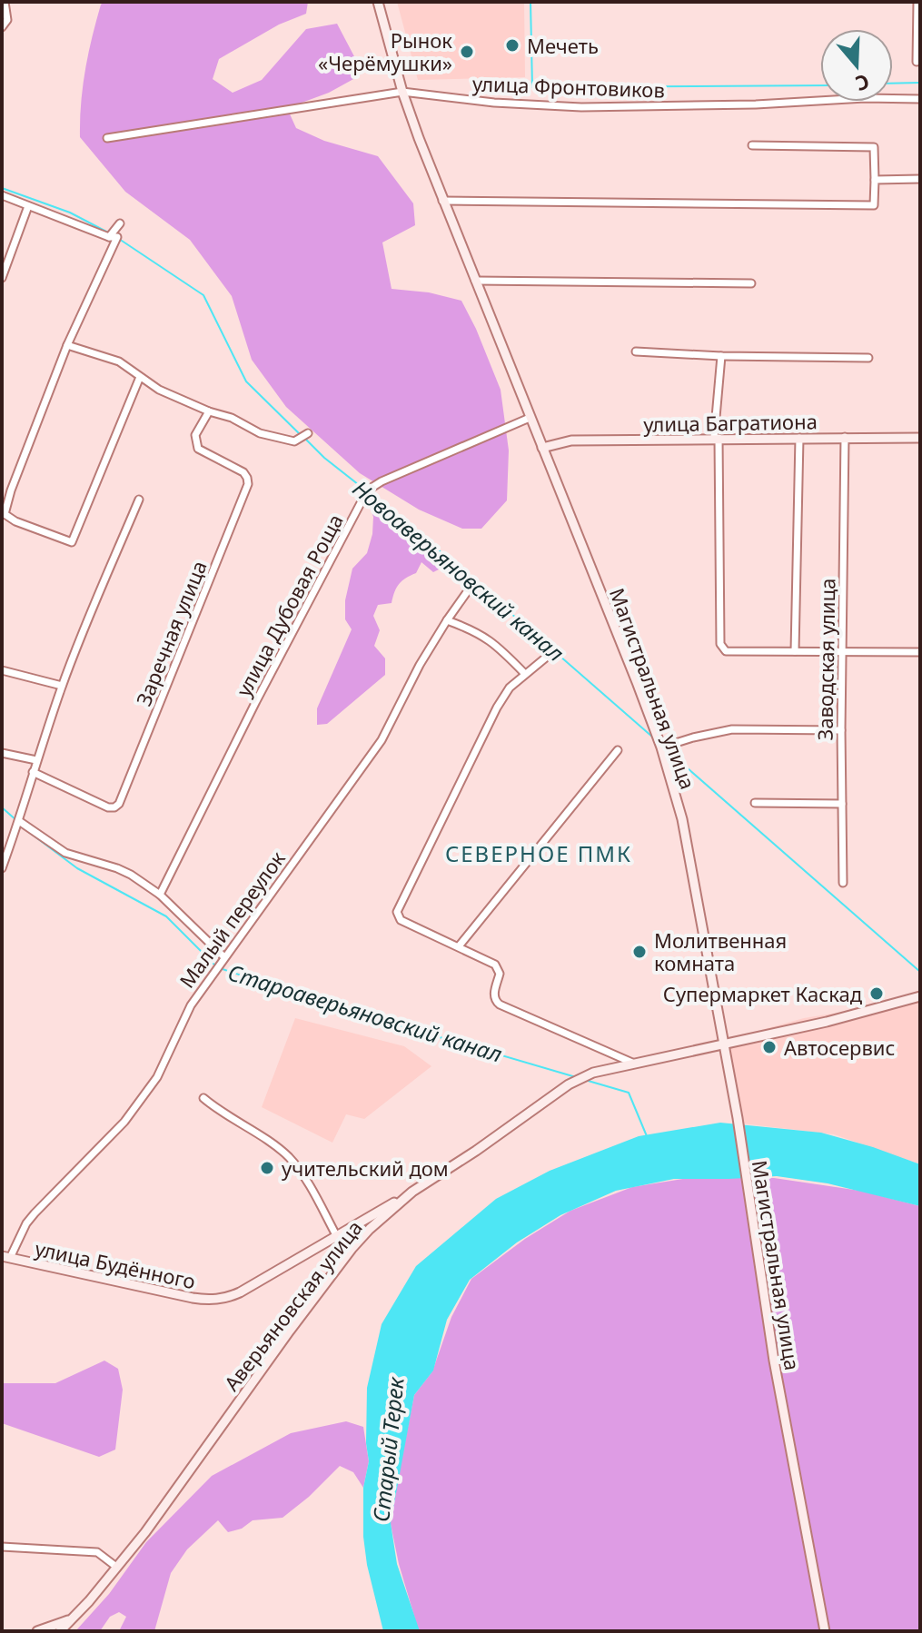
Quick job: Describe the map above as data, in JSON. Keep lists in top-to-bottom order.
{
  "streets": {
    "street": [
      "улица Фронтовиков",
      "улица Багратиона",
      "улица Дубовая Роща",
      "Заречная улица",
      "Заводская улица",
      "Магистральная улица",
      "Малый переулок",
      "улица Будённого",
      "Аверьяновская улица"
    ]
  },
  "crossings": [
    ["улица Фронтовиков", "Магистральная улица"],
    ["улица Багратиона", "Заводская улица"],
    ["улица Багратиона", "Магистральная улица"],
    ["улица Дубовая Роща", "Магистральная улица"],
    ["Магистральная улица", "Аверьяновская улица"],
    ["Малый переулок", "улица Будённого"],
    ["улица Будённого", "Аверьяновская улица"]
  ],
  "districts": ["СЕВЕРНОЕ ПМК"],
  "water": ["Новоаверьяновский канал", "Староаверьяновский канал", "Старый Терек"],
  "places": [
    "Мечеть",
    "Рынок «Черёмушки»",
    "Молитвенная комната",
    "Супермаркет Каскад",
    "Автосервис",
    "учительский дом"
  ],
  "north": "bottom"
}
